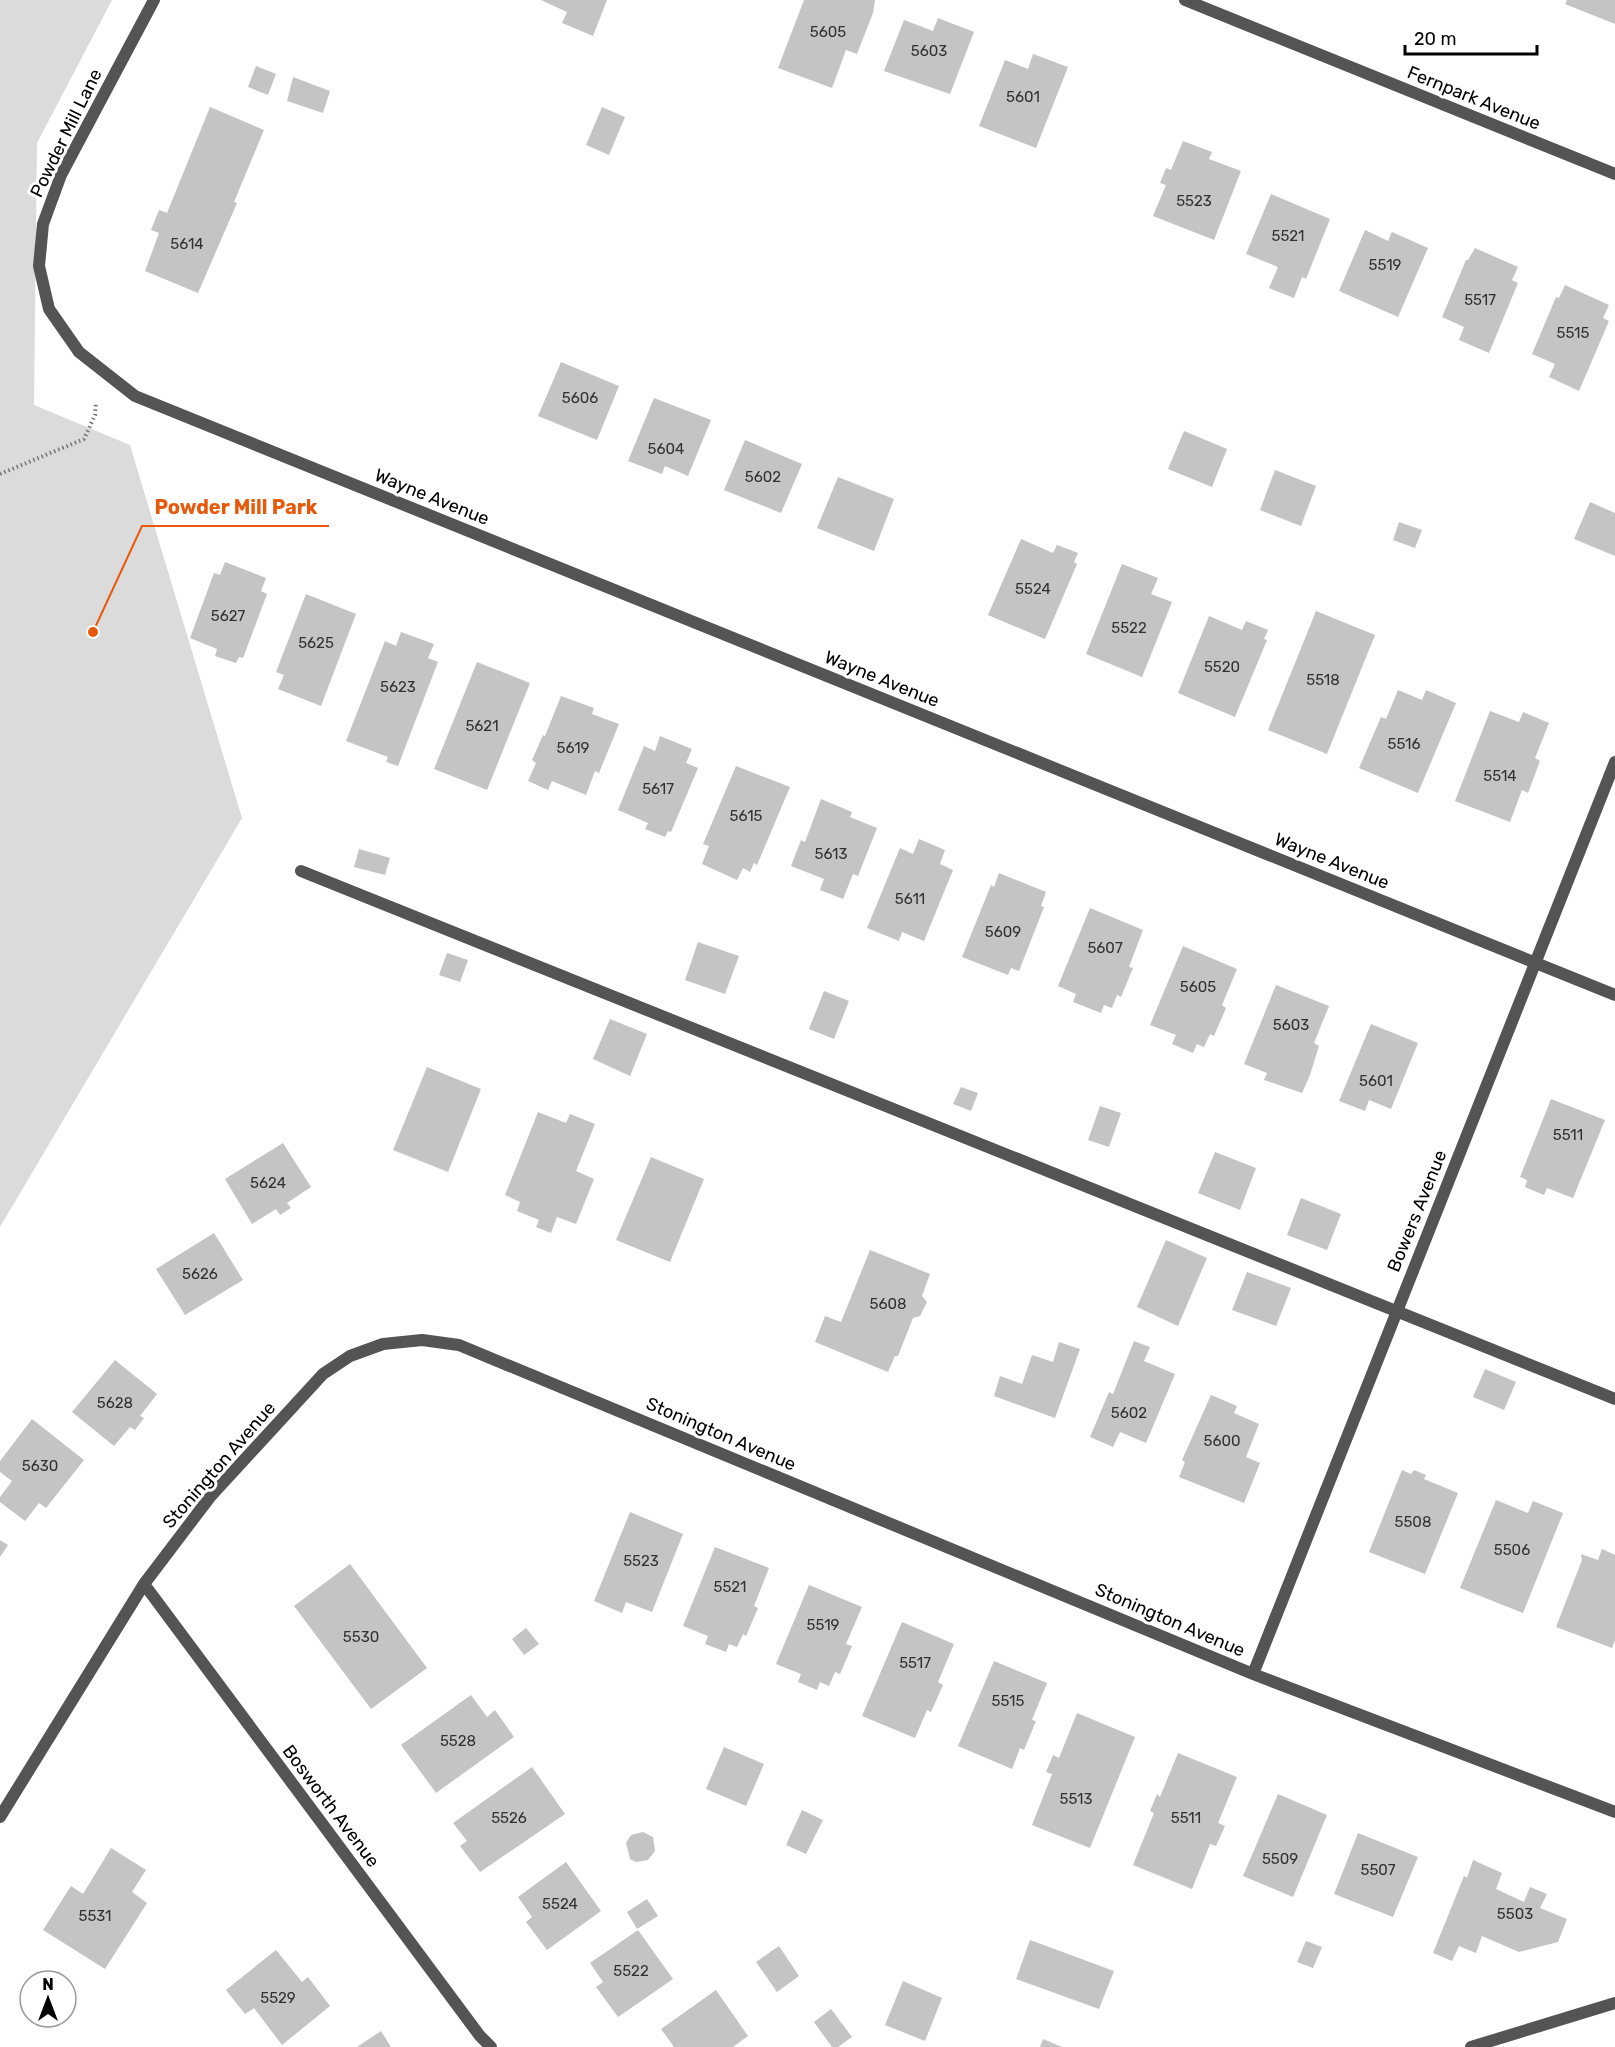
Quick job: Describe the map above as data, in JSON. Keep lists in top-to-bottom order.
{
  "streets": {
    "street": [
      "Fernpark Avenue",
      "Powder Mill Lane",
      "Wayne Avenue",
      "Bowers Avenue",
      "Stonington Avenue",
      "Bosworth Avenue"
    ]
  },
  "crossings": [
    ["Powder Mill Lane", "Wayne Avenue"],
    ["Wayne Avenue", "Bowers Avenue"],
    ["Bowers Avenue", "Stonington Avenue"],
    ["Stonington Avenue", "Bosworth Avenue"]
  ],
  "places": ["Powder Mill Park"],
  "house_numbers": [
    "5605",
    "5603",
    "5601",
    "5523",
    "5521",
    "5614",
    "5519",
    "5517",
    "5515",
    "5606",
    "5604",
    "5602",
    "5524",
    "5627",
    "5522",
    "5625",
    "5520",
    "5518",
    "5623",
    "5621",
    "5516",
    "5619",
    "5514",
    "5617",
    "5615",
    "5613",
    "5611",
    "5609",
    "5607",
    "5605",
    "5603",
    "5601",
    "5511",
    "5624",
    "5626",
    "5608",
    "5628",
    "5602",
    "5600",
    "5630",
    "5508",
    "5506",
    "5523",
    "5521",
    "5519",
    "5530",
    "5517",
    "5515",
    "5528",
    "5513",
    "5526",
    "5511",
    "5509",
    "5507",
    "5524",
    "5503",
    "5531",
    "5522",
    "5529"
  ],
  "scale_bar": "20 m",
  "north": "top"
}
